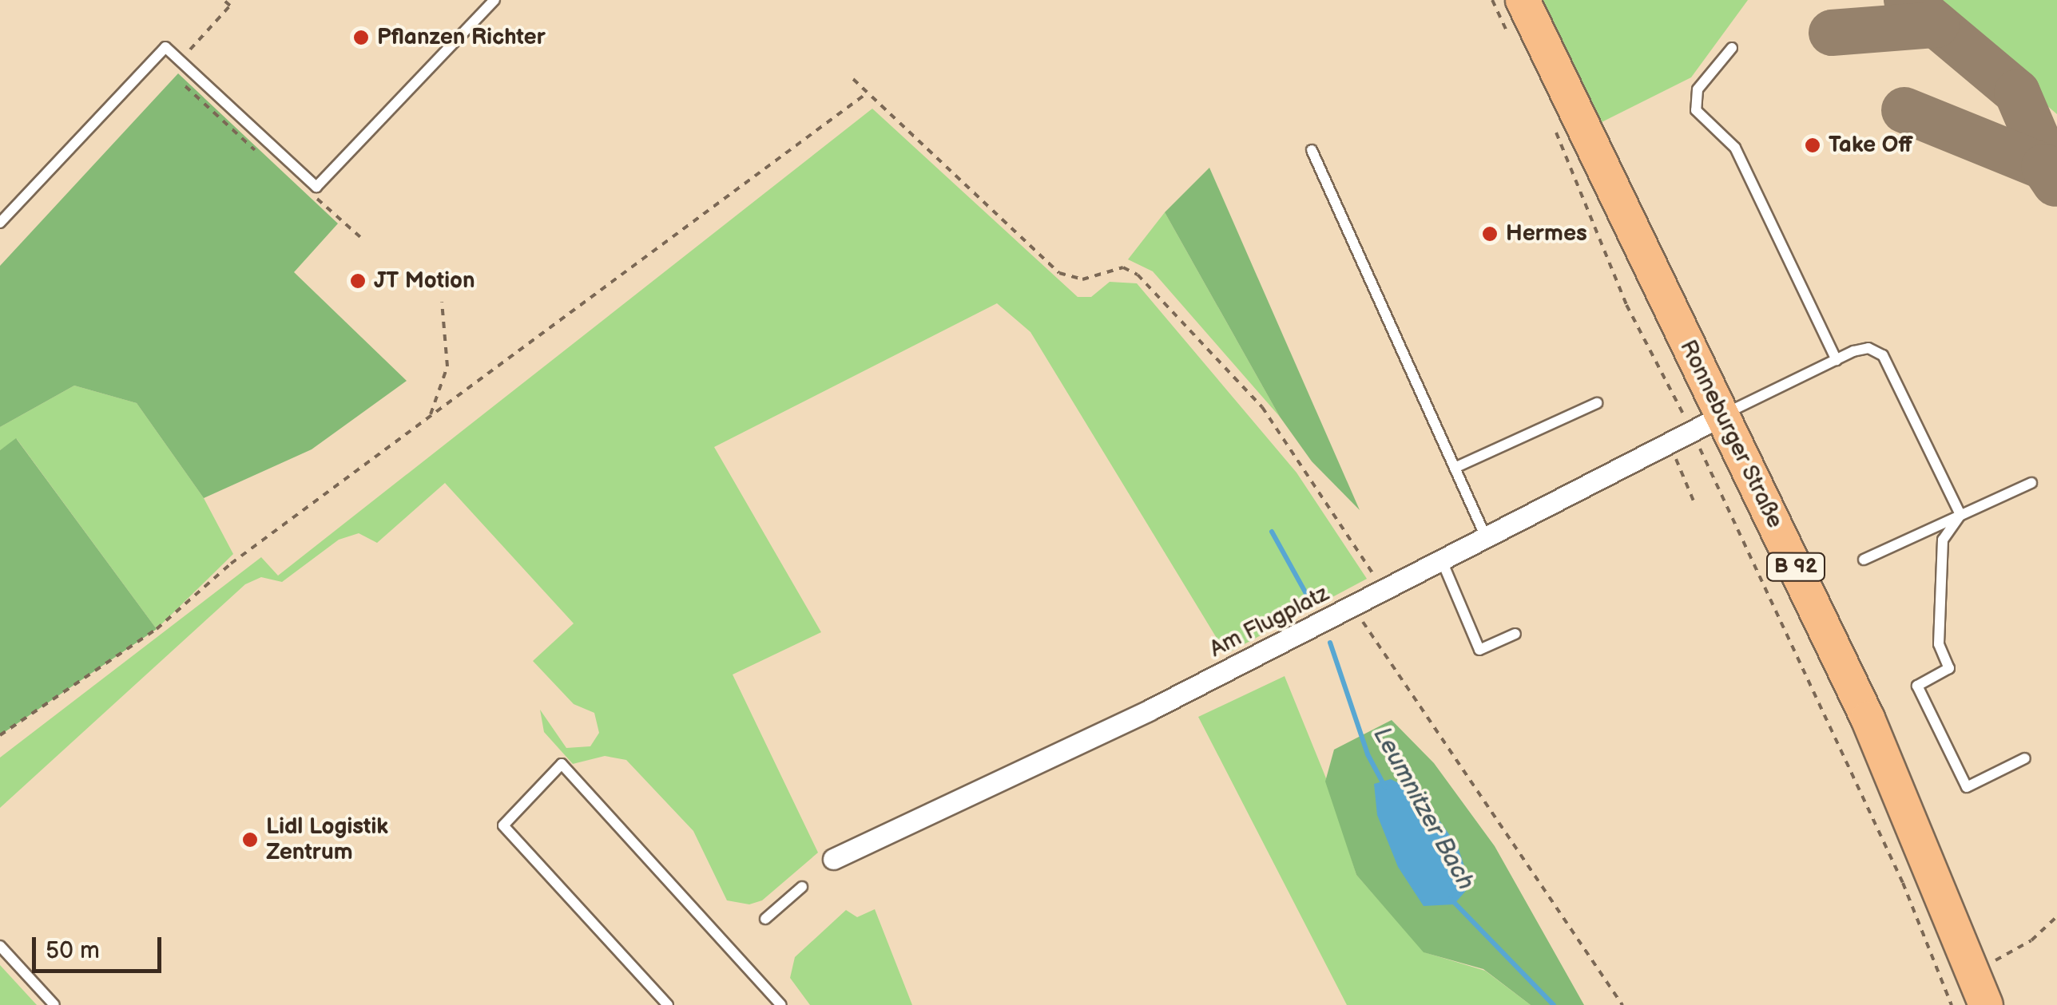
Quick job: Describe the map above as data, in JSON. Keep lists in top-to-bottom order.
{
  "streets": {
    "main road": ["Ronneburger Straße", "B 92"],
    "street": ["Am Flugplatz"]
  },
  "crossings": [
    ["Ronneburger Straße", "Am Flugplatz"]
  ],
  "water": ["Leumnitzer Bach"],
  "places": [
    "Pflanzen Richter",
    "Take Off",
    "Hermes",
    "JT Motion",
    "Lidl Logistik Zentrum"
  ],
  "scale_bar": "50 m"
}
